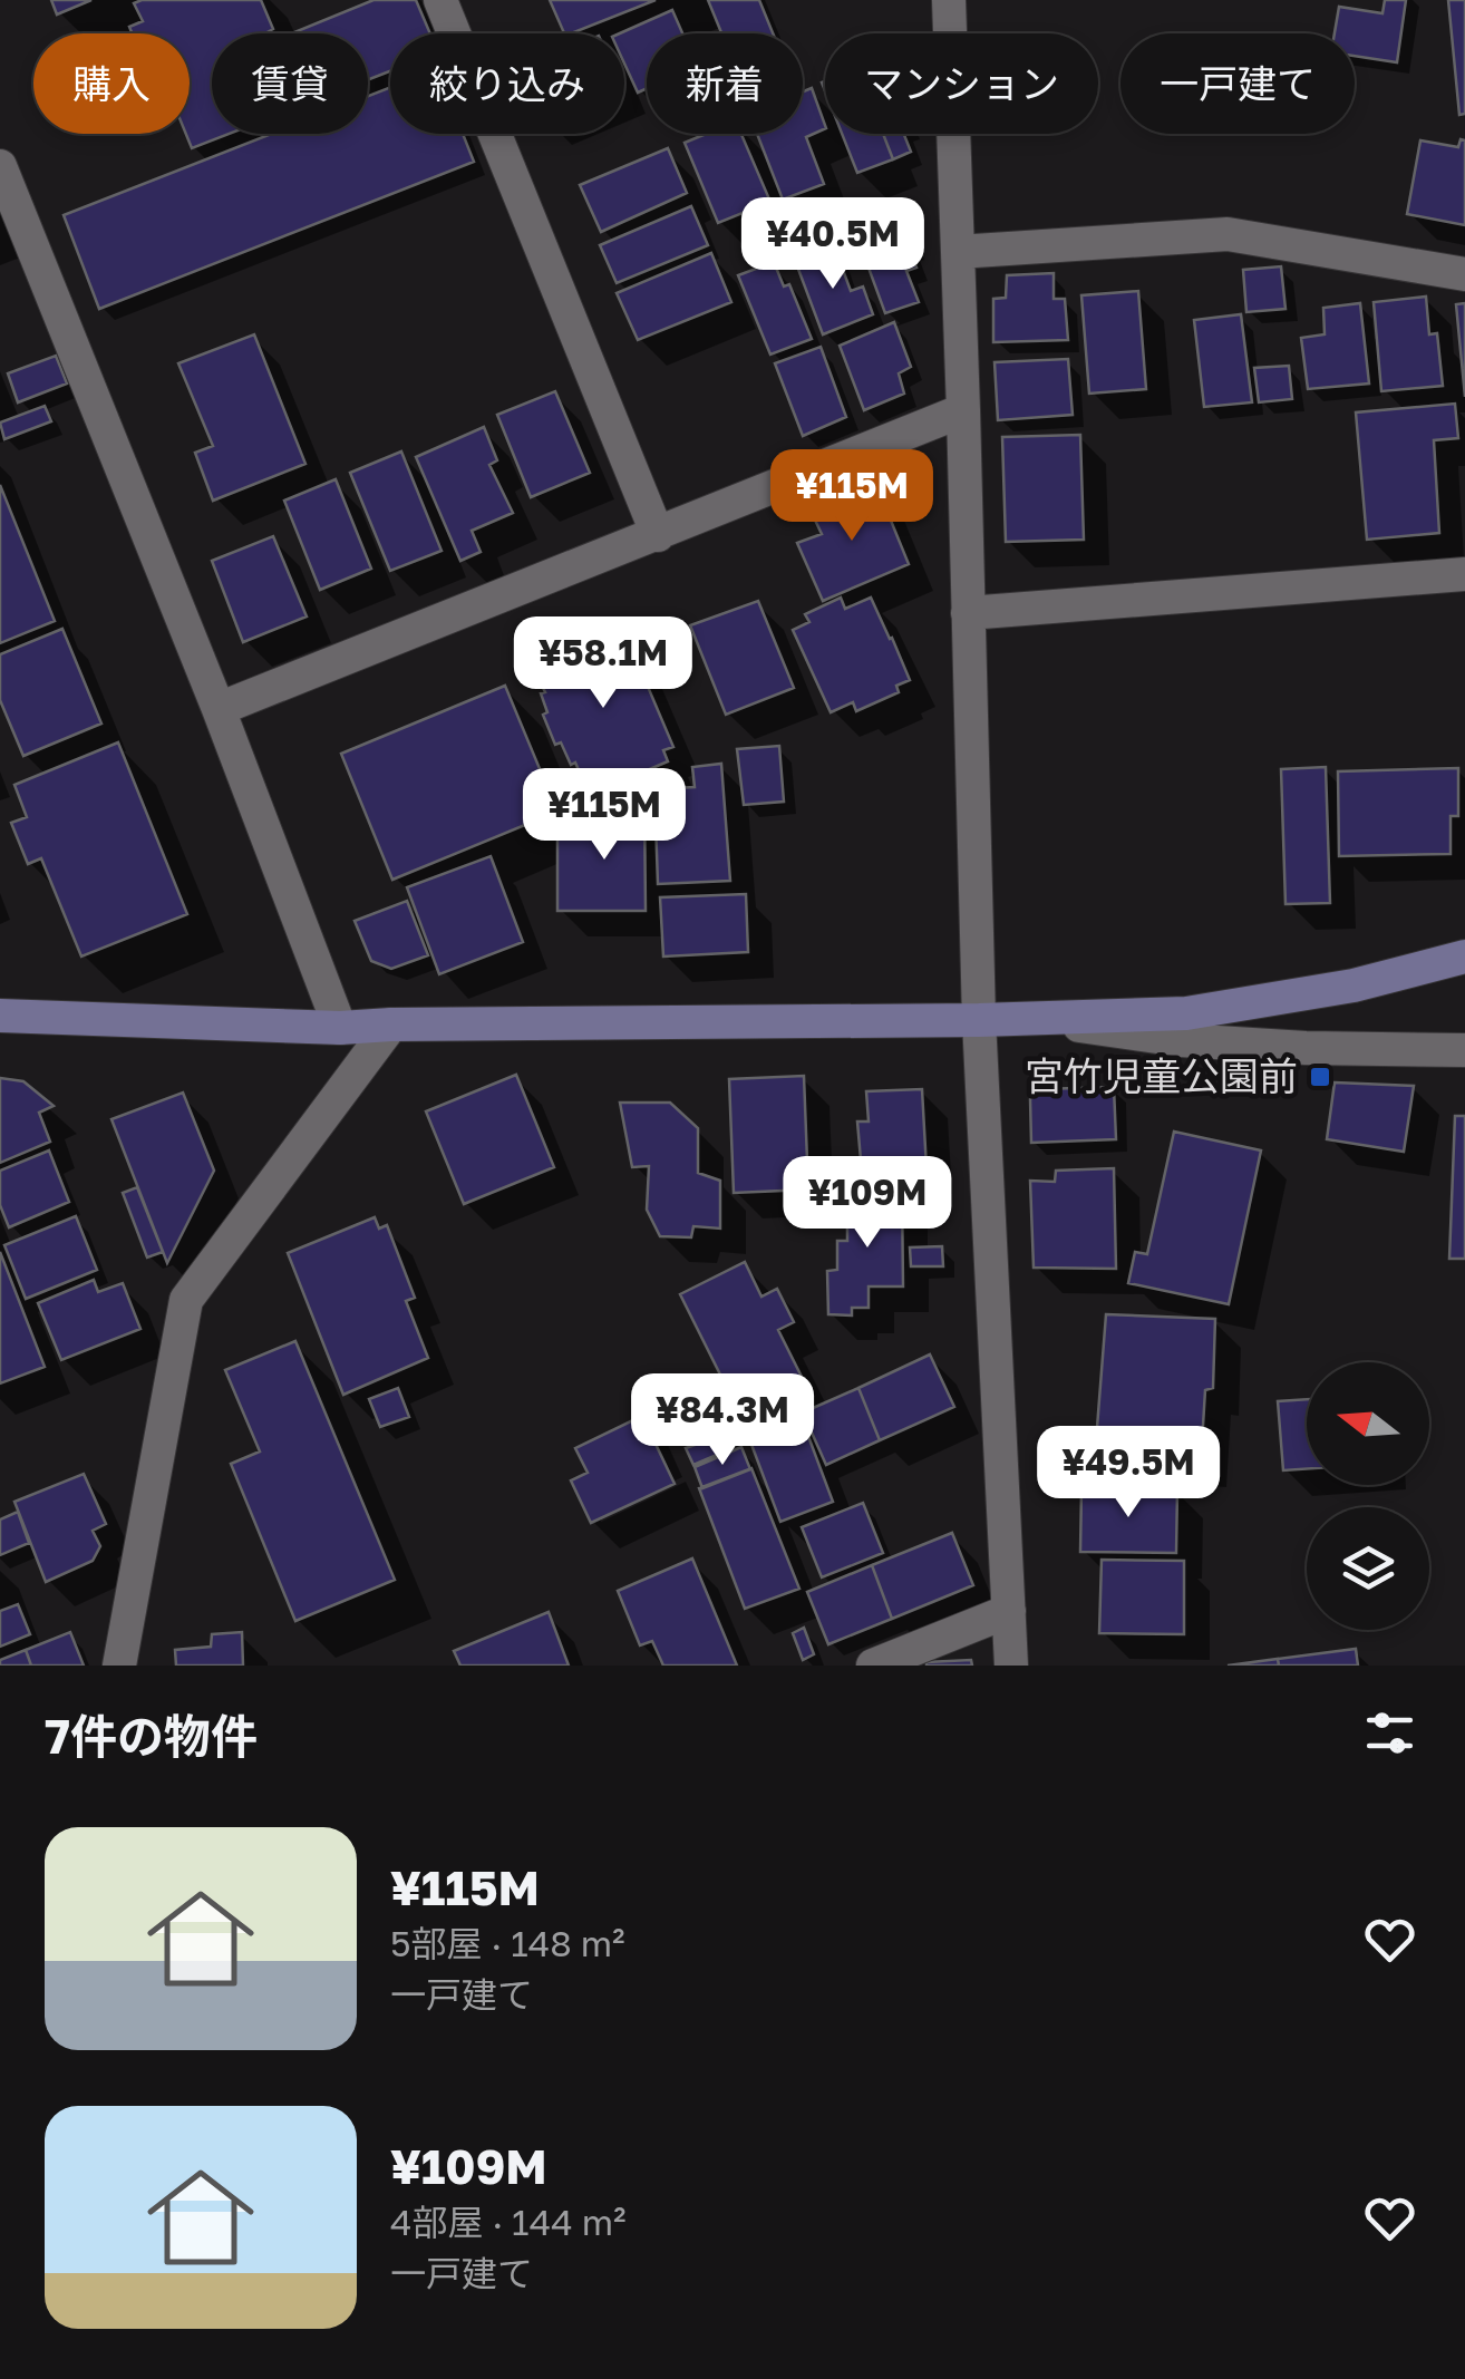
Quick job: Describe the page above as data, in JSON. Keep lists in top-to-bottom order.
{
  "places": {
    "transit": ["宮竹児童公園前"]
  },
  "north": "left",
  "page": {
    "chip": [
      "購入",
      "賃貸",
      "絞り込み",
      "新着",
      "マンション",
      "一戸建て"
    ],
    "price": [
      "¥40.5M",
      "¥115M",
      "¥58.1M",
      "¥115M",
      "¥109M",
      "¥84.3M",
      "¥49.5M"
    ],
    "heading": "7件の物件",
    "list": [
      {
        "name": "¥115M",
        "note": "5部屋 · 148 m² · 一戸建て"
      },
      {
        "name": "¥109M",
        "note": "4部屋 · 144 m² · 一戸建て"
      }
    ]
  }
}
